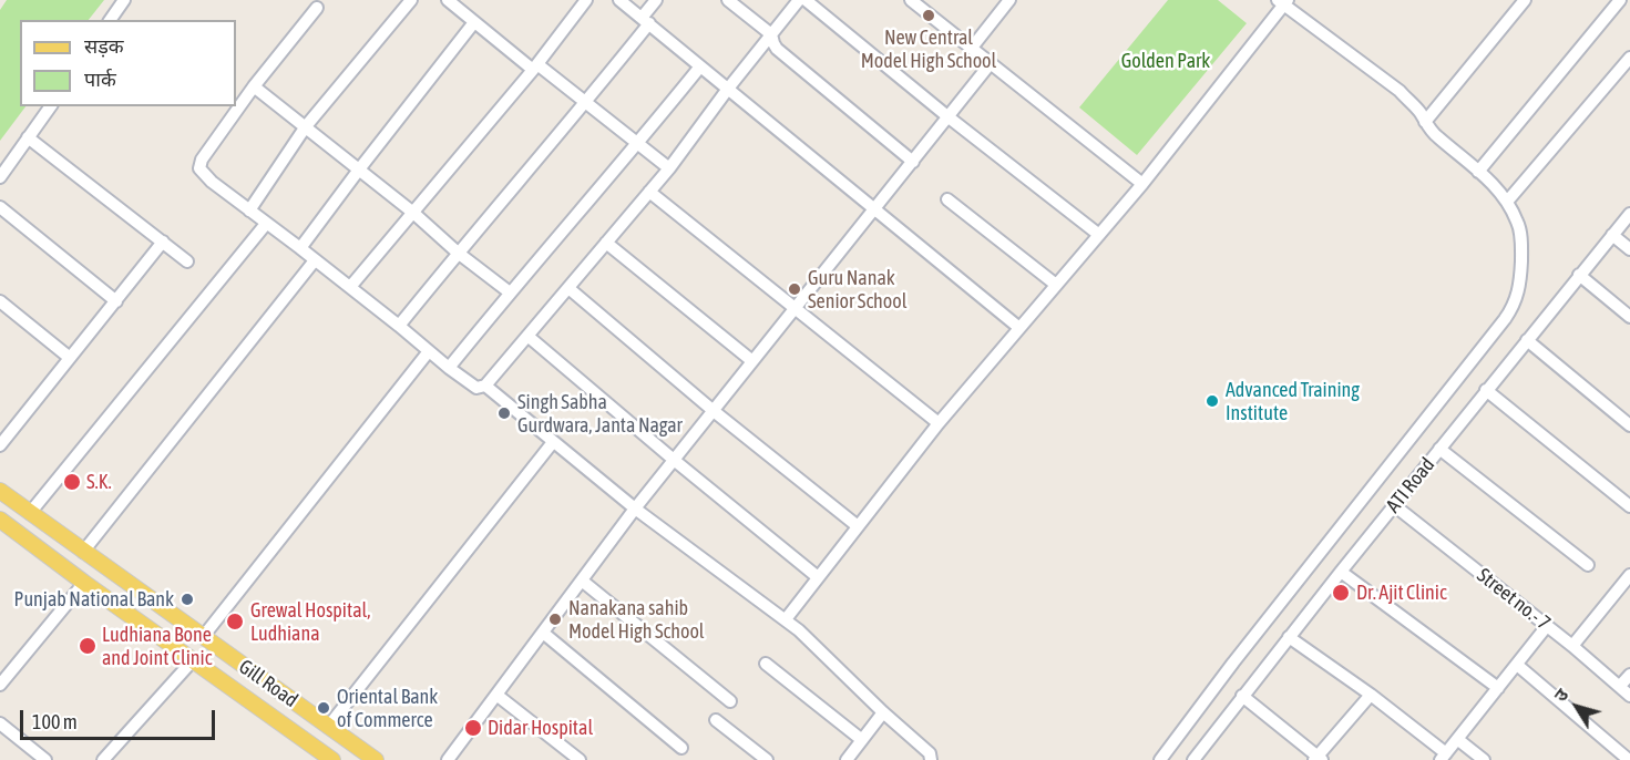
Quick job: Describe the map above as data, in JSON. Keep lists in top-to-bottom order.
{
  "streets": {
    "main road": ["Gill Road"],
    "street": ["ATI Road", "Street no.- 7"]
  },
  "crossings": [
    ["ATI Road", "Street no.- 7"]
  ],
  "parks": ["Golden Park"],
  "places": [
    "New Central Model High School",
    "Guru Nanak Senior School",
    "Advanced Training Institute",
    "Singh Sabha Gurdwara, Janta Nagar",
    "S.K.",
    "Dr. Ajit Clinic",
    "Punjab National Bank",
    "Nanakana sahib Model High School",
    "Grewal Hospital, Ludhiana",
    "Ludhiana Bone and Joint Clinic",
    "Oriental Bank of Commerce",
    "Didar Hospital"
  ],
  "legend": ["सड़क", "पार्क"],
  "scale_bar": "100 m",
  "north": "top left"
}
